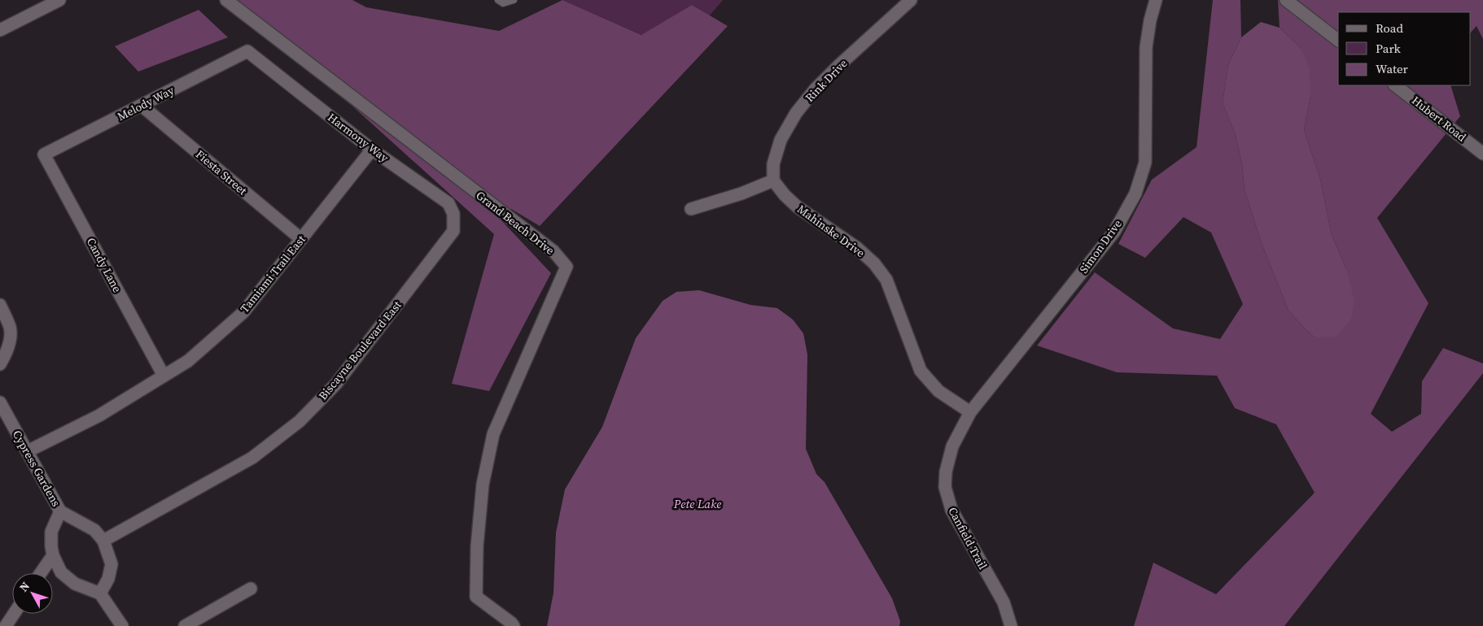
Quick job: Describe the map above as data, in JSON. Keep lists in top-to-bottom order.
{
  "streets": {
    "street": [
      "Rink Drive",
      "Melody Way",
      "Hubert Road",
      "Harmony Way",
      "Fiesta Street",
      "Grand Beach Drive",
      "Mahinske Drive",
      "Simon Drive",
      "Candy Lane",
      "Tamiami Trail East",
      "Biscayne Boulevard East",
      "Cypress Gardens",
      "Canfield Trail"
    ]
  },
  "crossings": [
    ["Rink Drive", "Mahinske Drive"],
    ["Melody Way", "Harmony Way"],
    ["Melody Way", "Fiesta Street"],
    ["Melody Way", "Candy Lane"],
    ["Harmony Way", "Tamiami Trail East"],
    ["Harmony Way", "Biscayne Boulevard East"],
    ["Fiesta Street", "Tamiami Trail East"],
    ["Mahinske Drive", "Simon Drive"],
    ["Simon Drive", "Canfield Trail"],
    ["Candy Lane", "Tamiami Trail East"],
    ["Tamiami Trail East", "Cypress Gardens"]
  ],
  "water": ["Pete Lake"],
  "legend": ["Road", "Park", "Water"],
  "north": "top left"
}
